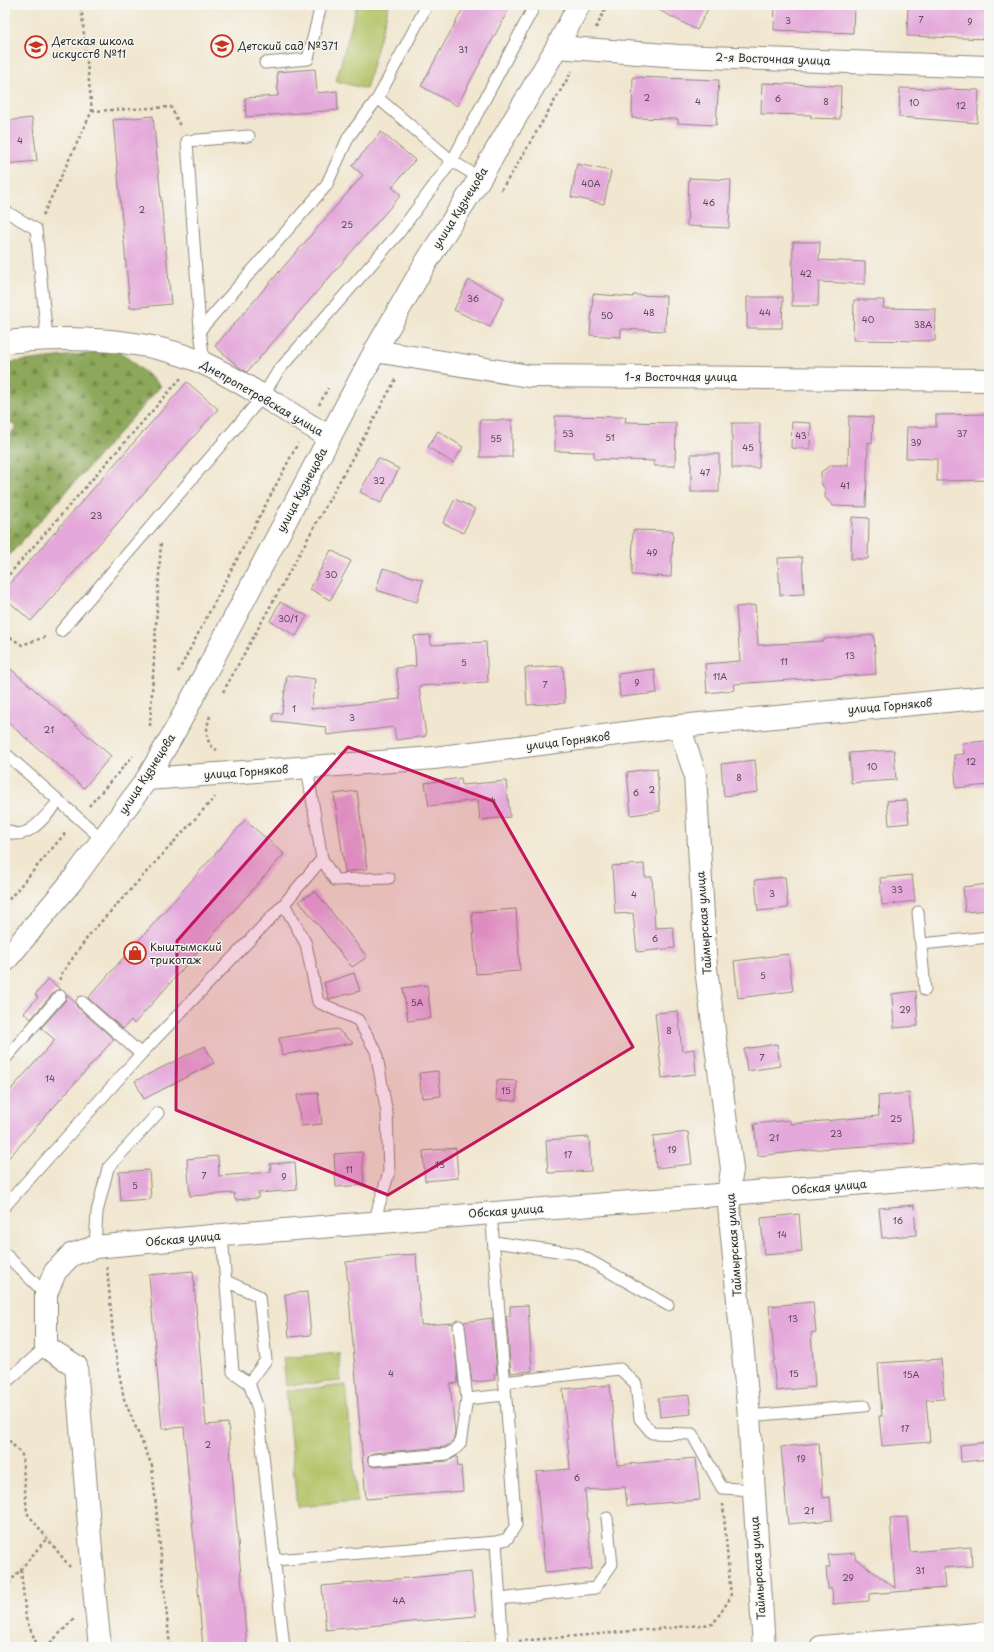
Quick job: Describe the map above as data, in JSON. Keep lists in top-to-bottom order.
{
  "streets": {
    "street": [
      "2-я Восточная улица",
      "улица Кузнецова",
      "1-я Восточная улица",
      "Днепропетровская улица",
      "улица Горняков",
      "Таймырская улица",
      "Обская улица"
    ]
  },
  "crossings": [
    ["2-я Восточная улица", "улица Кузнецова"],
    ["улица Кузнецова", "1-я Восточная улица"],
    ["улица Кузнецова", "Днепропетровская улица"],
    ["улица Кузнецова", "улица Горняков"],
    ["улица Горняков", "Таймырская улица"],
    ["Таймырская улица", "Обская улица"]
  ],
  "places": {
    "school or university": ["Детский сад №371", "Детская школа искусств №11"],
    "shop": ["Кыштымский трикотаж"]
  },
  "house_numbers": [
    "7",
    "3",
    "9",
    "31",
    "2",
    "6",
    "4",
    "8",
    "10",
    "12",
    "4",
    "40А",
    "46",
    "2",
    "25",
    "42",
    "36",
    "48",
    "44",
    "50",
    "40",
    "38А",
    "53",
    "37",
    "43",
    "51",
    "55",
    "39",
    "45",
    "47",
    "32",
    "41",
    "23",
    "49",
    "30",
    "30/1",
    "13",
    "11",
    "5",
    "11А",
    "9",
    "7",
    "1",
    "3",
    "21",
    "12",
    "10",
    "8",
    "2",
    "6",
    "4",
    "33",
    "3",
    "4",
    "6",
    "5",
    "5А",
    "29",
    "8",
    "7",
    "14",
    "15",
    "25",
    "23",
    "21",
    "19",
    "17",
    "13",
    "11",
    "7",
    "9",
    "5",
    "16",
    "14",
    "13",
    "4",
    "15",
    "15А",
    "17",
    "2",
    "19",
    "6",
    "21",
    "31",
    "29",
    "4А"
  ]
}
